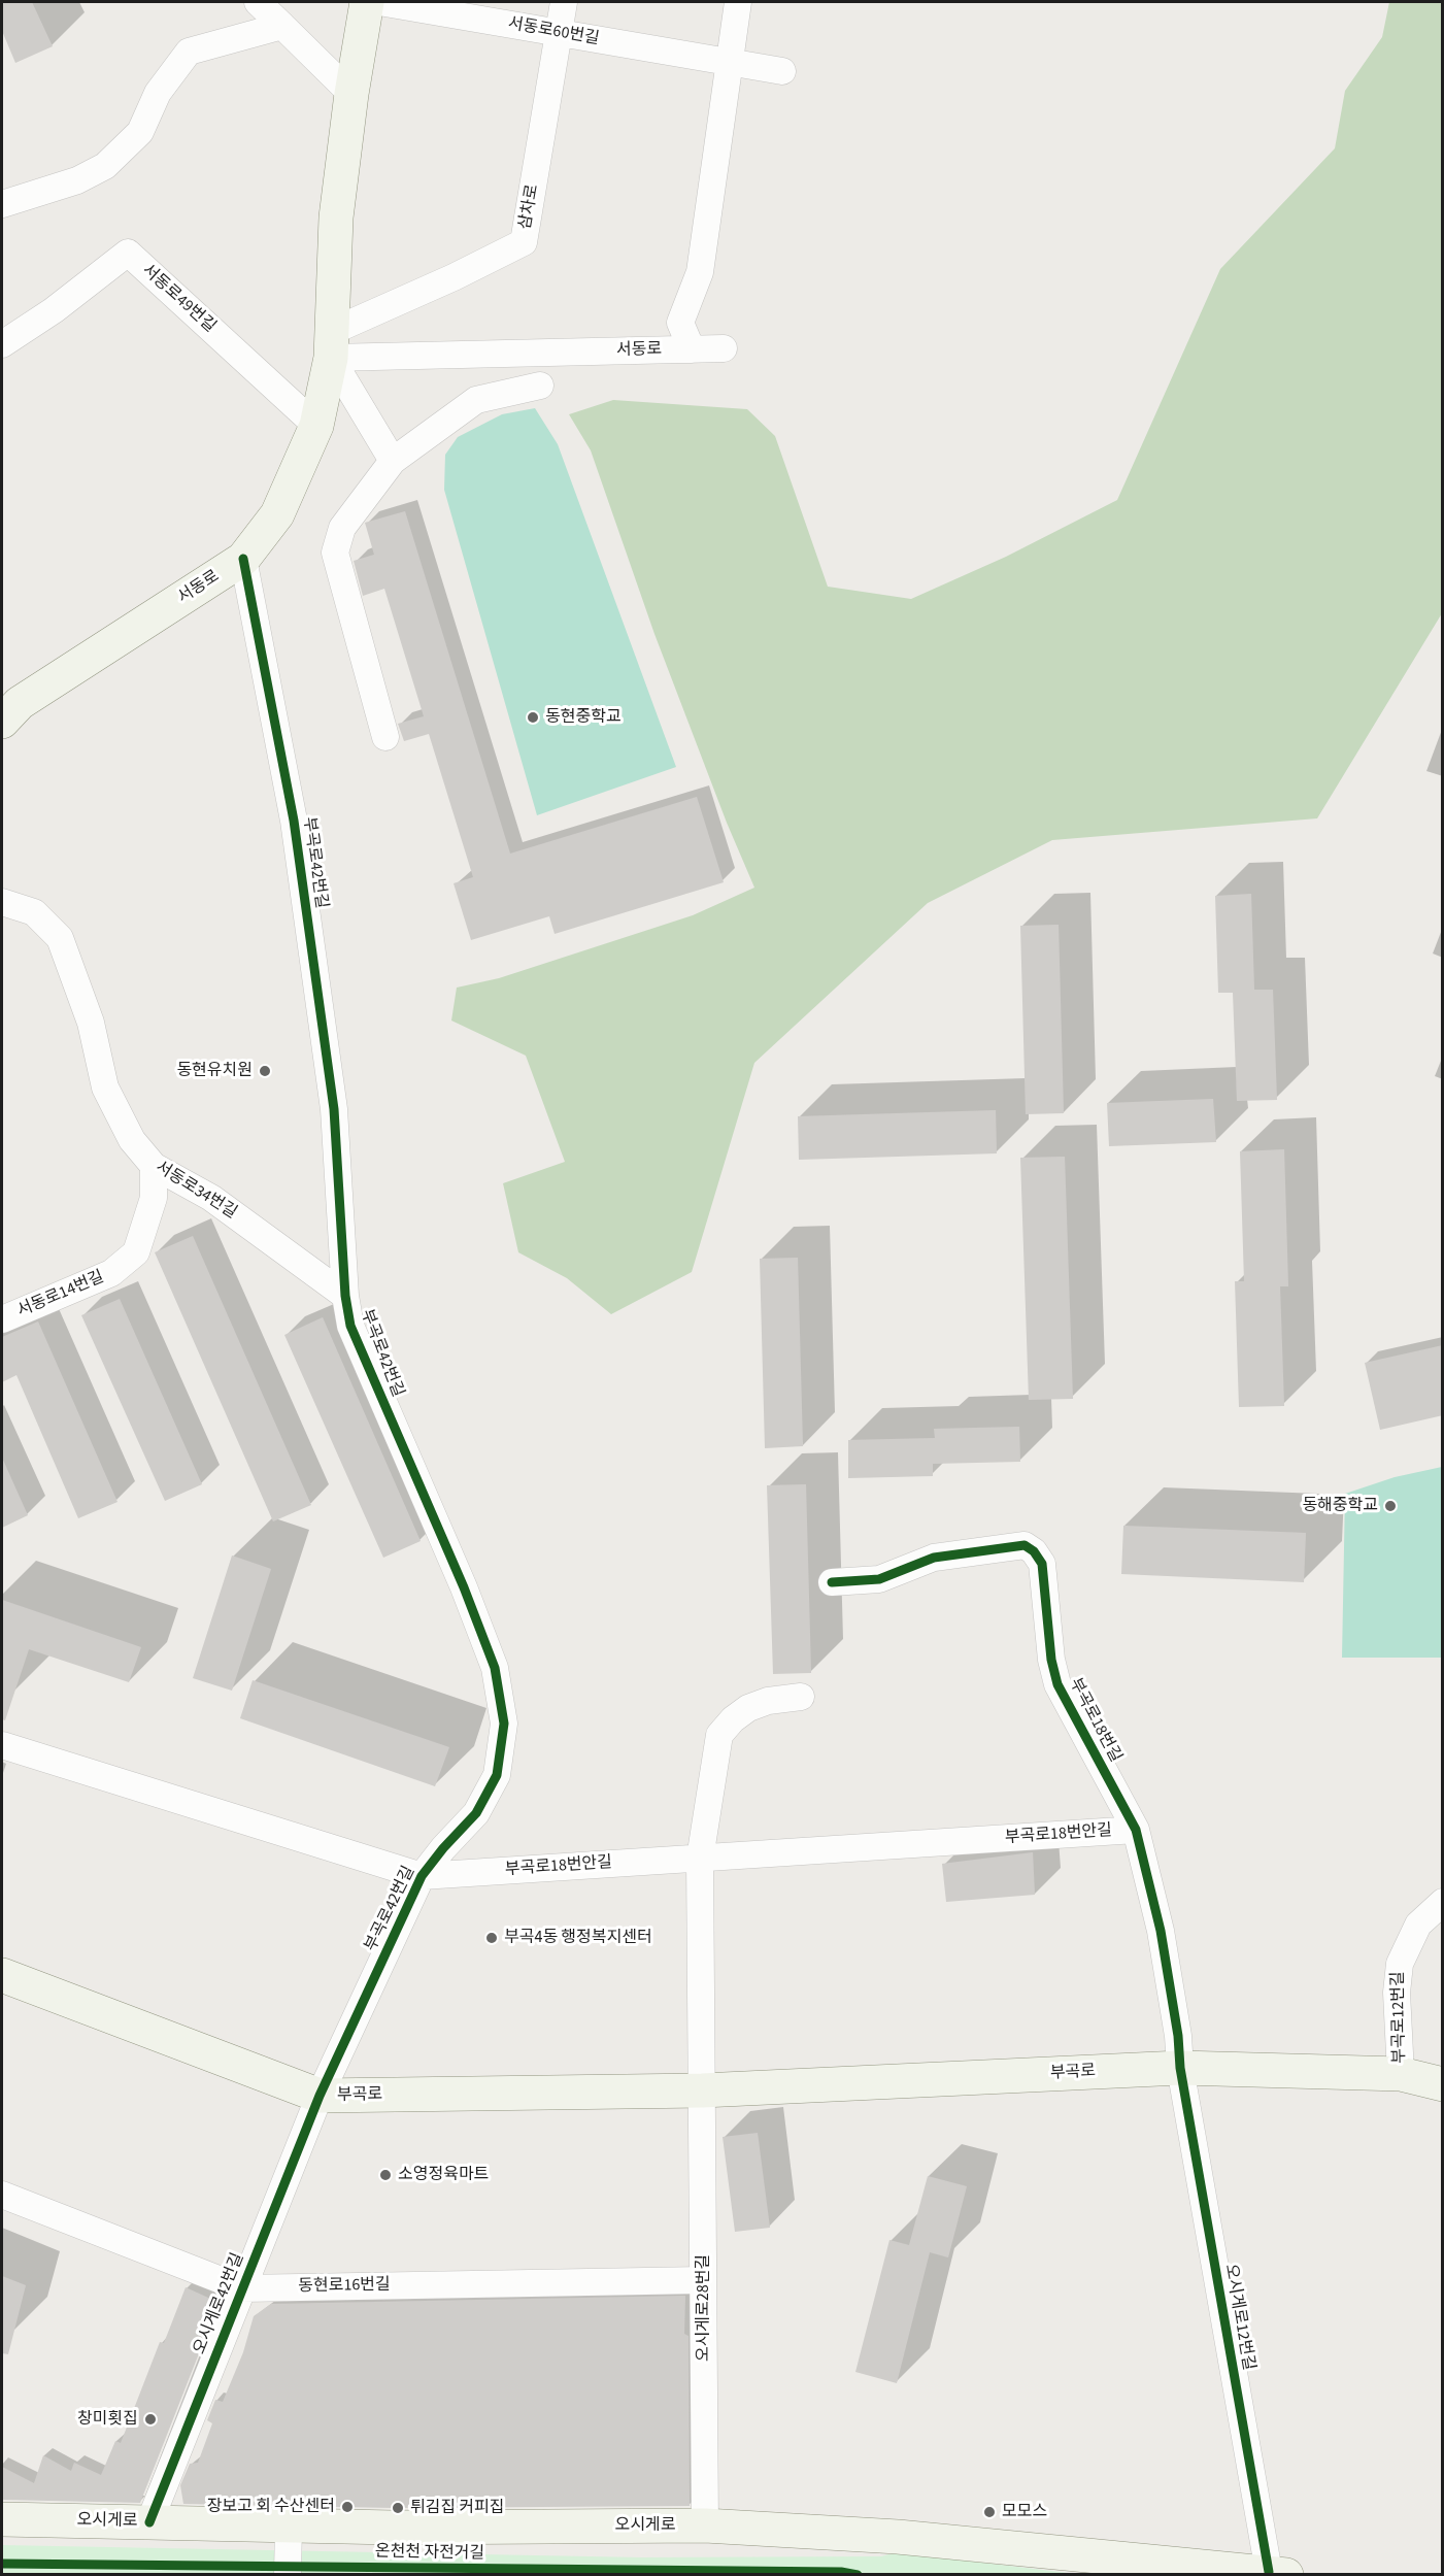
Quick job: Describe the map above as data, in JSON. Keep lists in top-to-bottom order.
{
  "streets": {
    "main road": ["서동로", "부곡로", "오시게로"],
    "street": [
      "서동로60번길",
      "삼차로",
      "서동로49번길",
      "부곡로42번길",
      "서동로34번길",
      "서동로14번길",
      "부곡로18번길",
      "부곡로18번안길",
      "부곡로12번길",
      "동현로16번길",
      "오시게로42번길",
      "오시게로28번길",
      "오시게로12번길"
    ],
    "cycle path": ["온천천 자전거길"]
  },
  "crossings": [
    ["서동로60번길", "삼차로"],
    ["삼차로", "서동로"],
    ["서동로49번길", "서동로"],
    ["서동로", "부곡로42번길"],
    ["부곡로42번길", "서동로34번길"],
    ["부곡로42번길", "부곡로18번안길"],
    ["부곡로42번길", "부곡로"],
    ["부곡로42번길", "오시게로42번길"],
    ["서동로34번길", "서동로14번길"],
    ["부곡로18번길", "부곡로18번안길"],
    ["부곡로18번길", "부곡로"],
    ["부곡로18번길", "오시게로12번길"],
    ["부곡로12번길", "부곡로"],
    ["부곡로", "오시게로42번길"],
    ["부곡로", "오시게로28번길"],
    ["부곡로", "오시게로12번길"],
    ["동현로16번길", "오시게로42번길"],
    ["동현로16번길", "오시게로28번길"],
    ["오시게로42번길", "오시게로"],
    ["오시게로28번길", "오시게로"],
    ["오시게로12번길", "오시게로"]
  ],
  "places": [
    "동현중학교",
    "동현유치원",
    "동해중학교",
    "부곡4동 행정복지센터",
    "소영정육마트",
    "창미횟집",
    "장보고 회 수산센터",
    "튀김집 커피집",
    "모모스"
  ]
}
